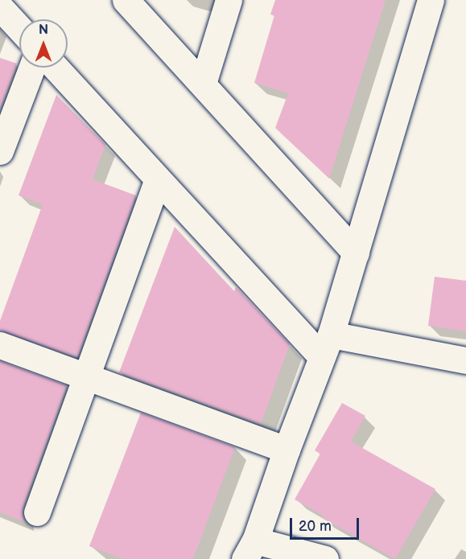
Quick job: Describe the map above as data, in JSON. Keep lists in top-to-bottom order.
{
  "scale_bar": "20 m",
  "north": "top"
}
